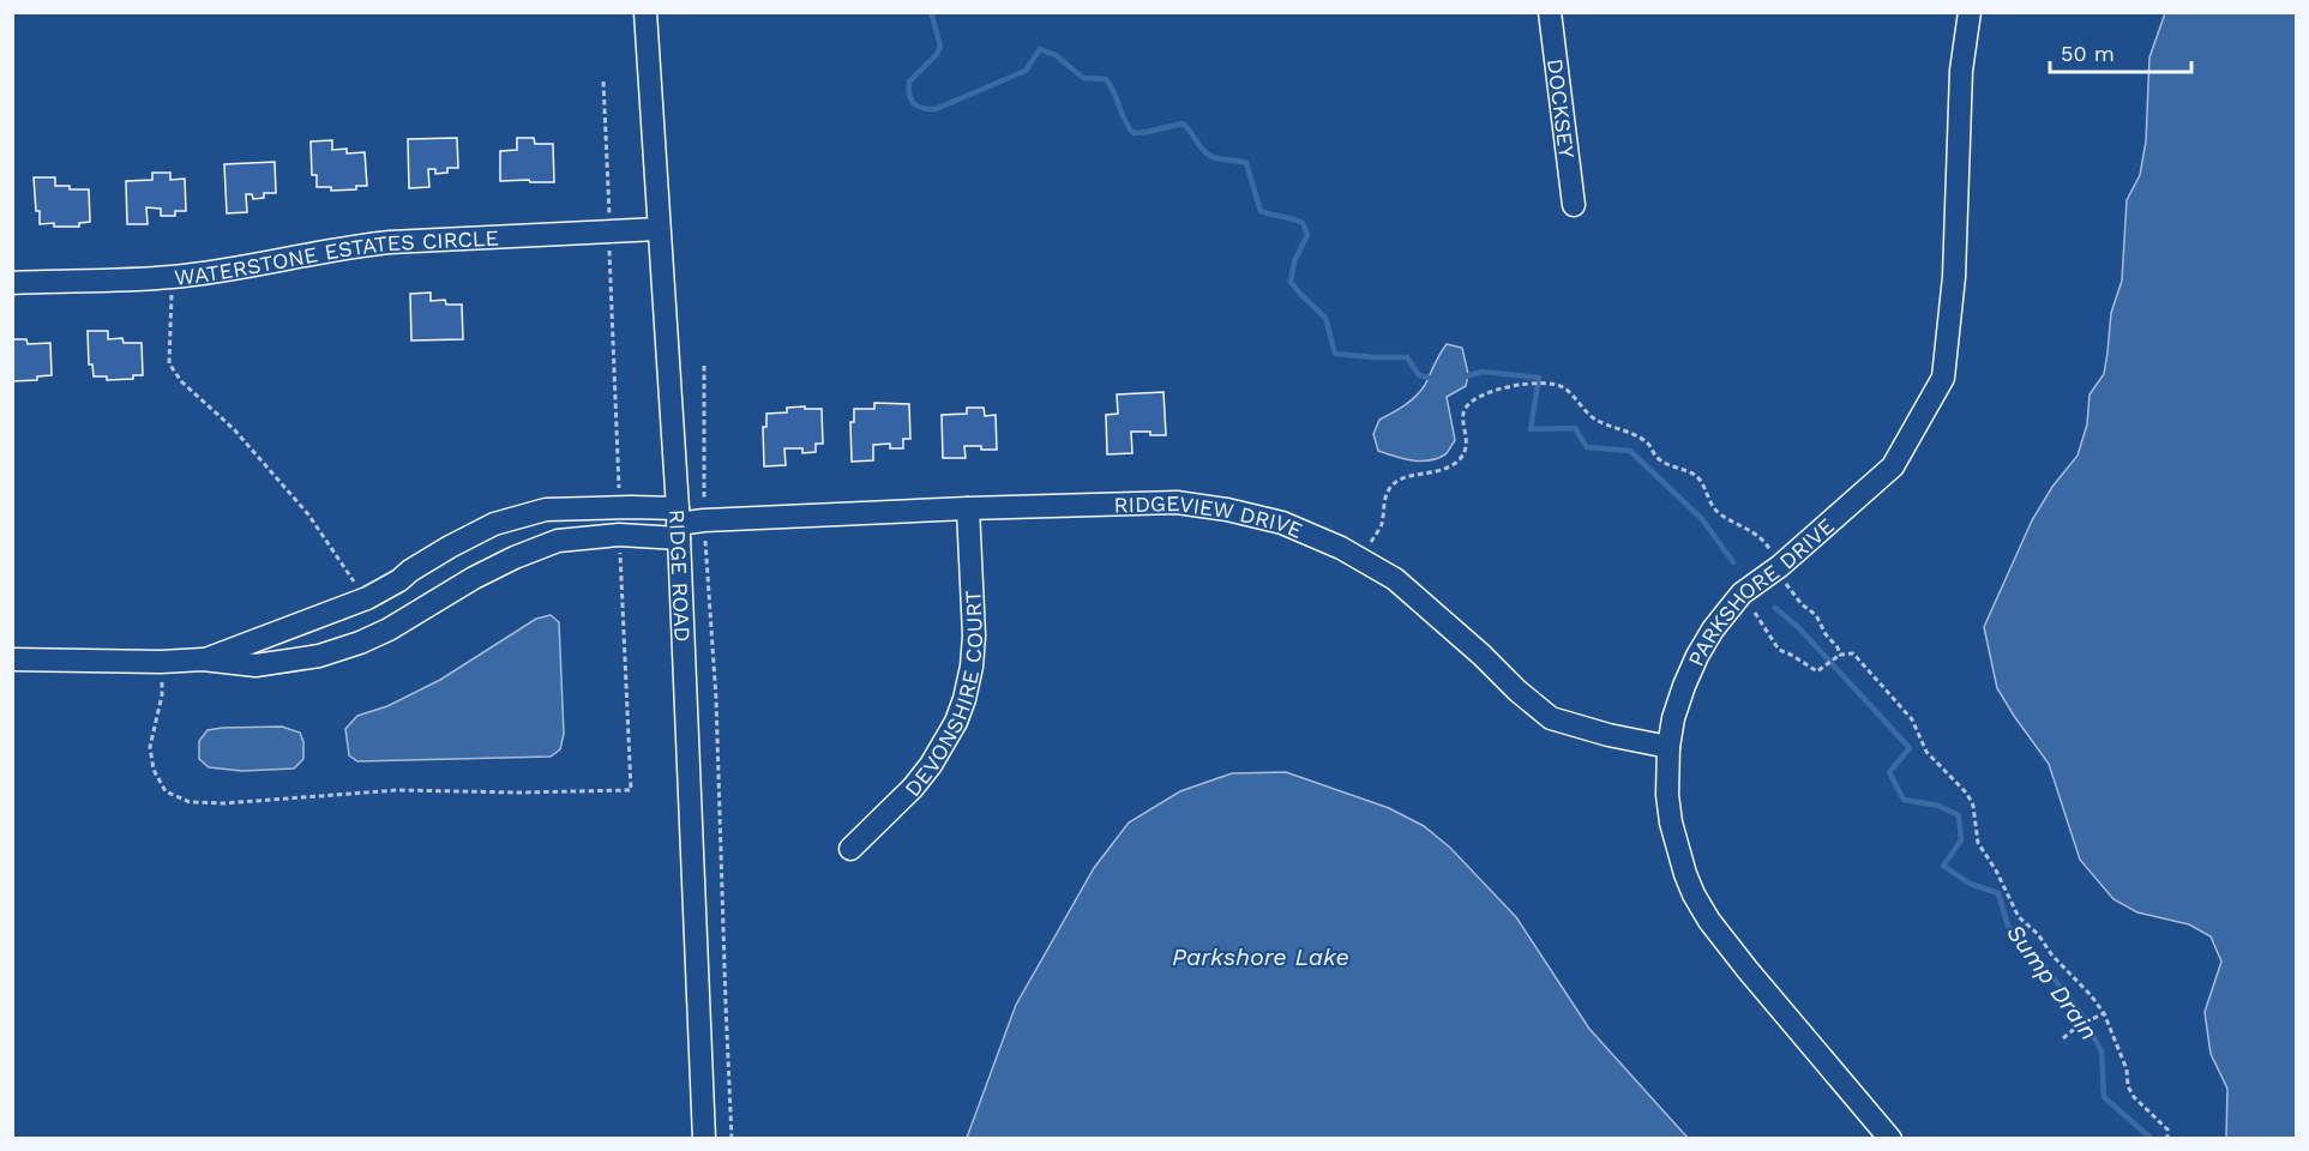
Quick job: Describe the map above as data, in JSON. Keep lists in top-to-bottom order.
{
  "streets": {
    "street": [
      "DOCKSEY",
      "WATERSTONE ESTATES CIRCLE",
      "RIDGEVIEW DRIVE",
      "RIDGE ROAD",
      "PARKSHORE DRIVE",
      "DEVONSHIRE COURT"
    ]
  },
  "crossings": [
    ["WATERSTONE ESTATES CIRCLE", "RIDGE ROAD"],
    ["RIDGEVIEW DRIVE", "RIDGE ROAD"],
    ["RIDGEVIEW DRIVE", "PARKSHORE DRIVE"],
    ["RIDGEVIEW DRIVE", "DEVONSHIRE COURT"]
  ],
  "water": ["Parkshore Lake", "Sump Drain"],
  "scale_bar": "50 m"
}
